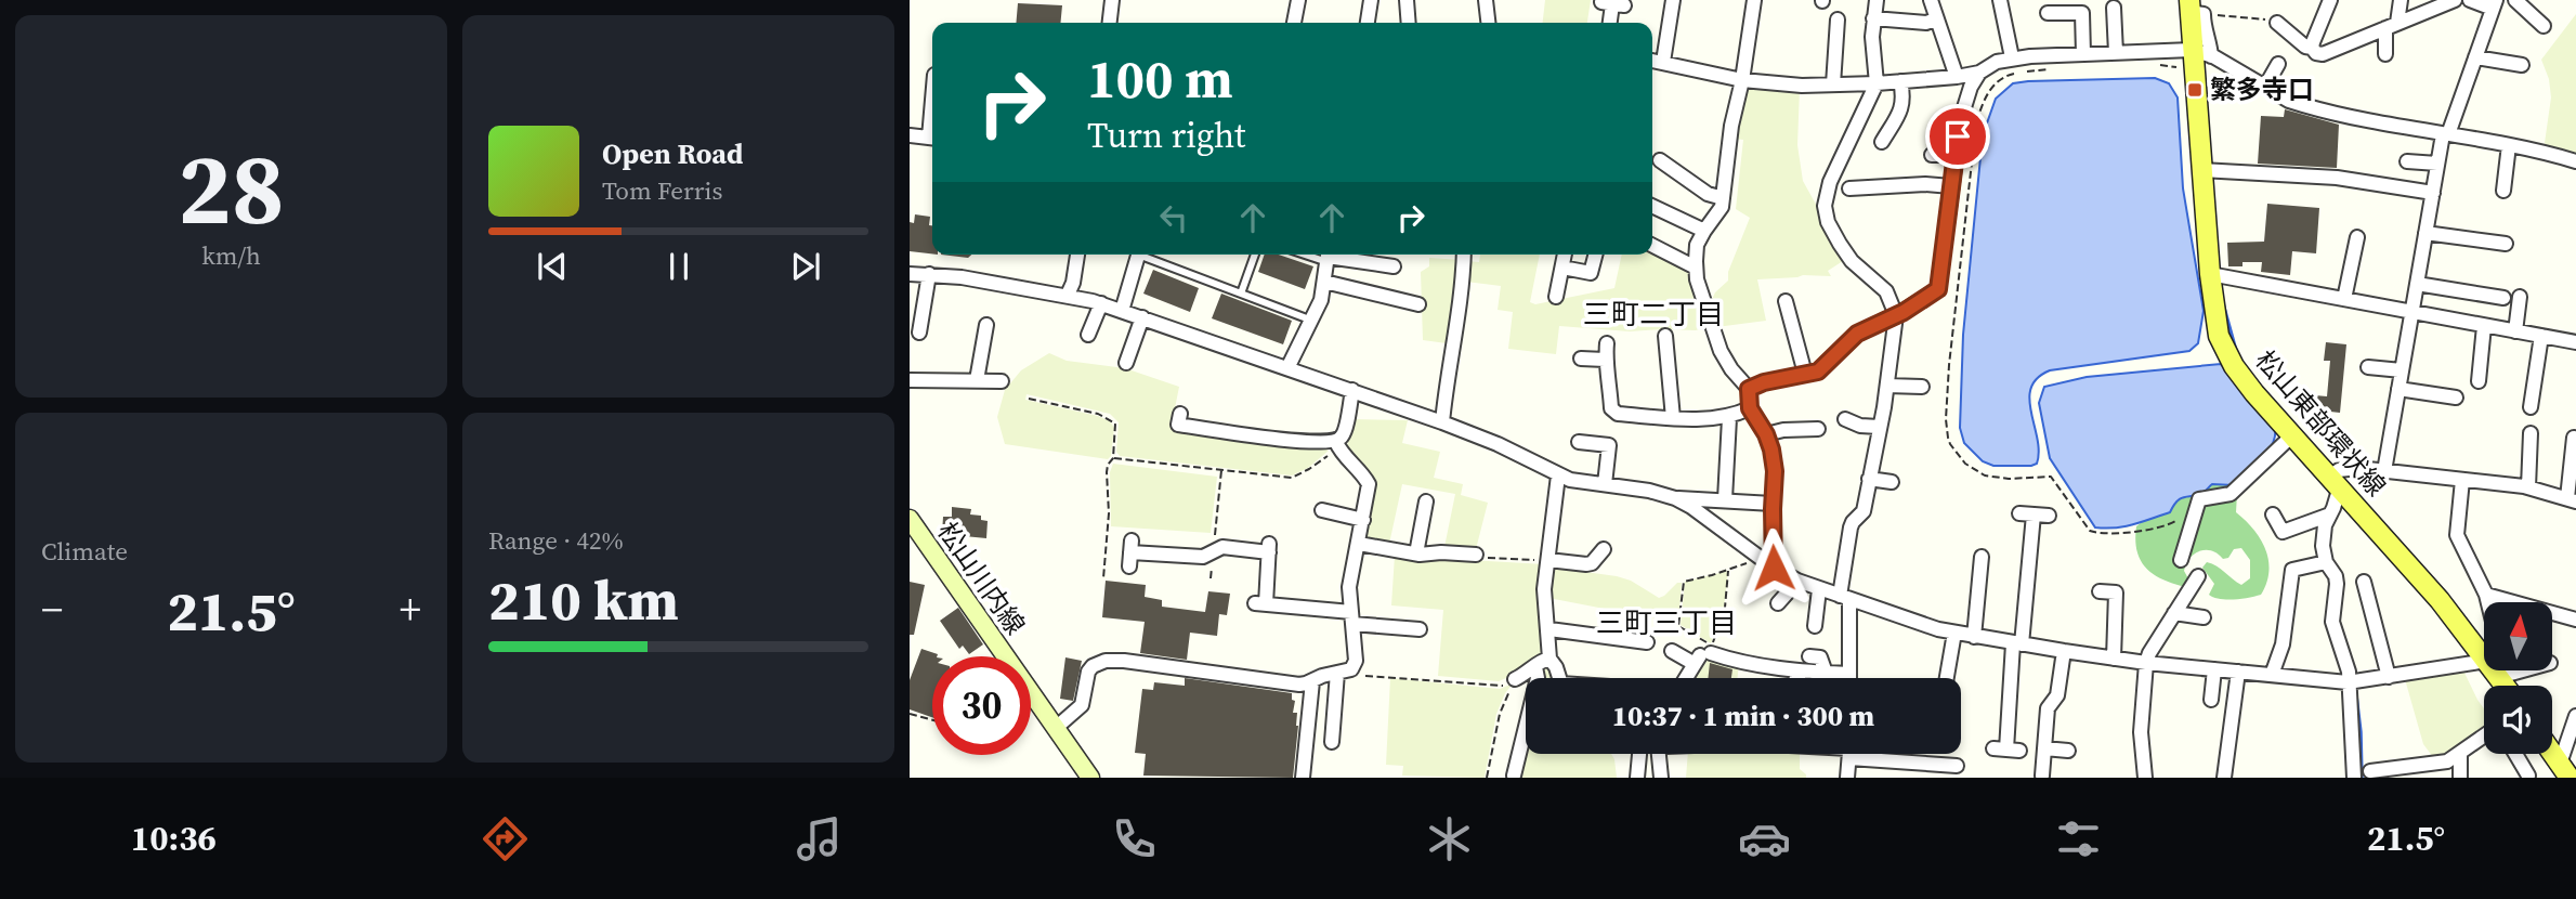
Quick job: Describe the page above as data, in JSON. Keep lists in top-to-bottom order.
{
  "streets": {
    "main road": ["松山東部環状線", "松山川内線"]
  },
  "districts": ["三町二丁目", "三町三丁目"],
  "places": {
    "transit": ["繁多寺口"]
  },
  "north": "top",
  "page": {
    "tile": [
      ["28", "km/h"],
      "Climate",
      ["Range · 42%", "210 km"]
    ],
    "turn": ["100 m", "Turn right"],
    "song": ["Open Road", "Tom Ferris"],
    "heat": ["−", "21.5°", "+"],
    "limit": "30",
    "trip": "10:37 · 1 min · 300 m",
    "tabs": ["10:36", "21.5°"]
  }
}
